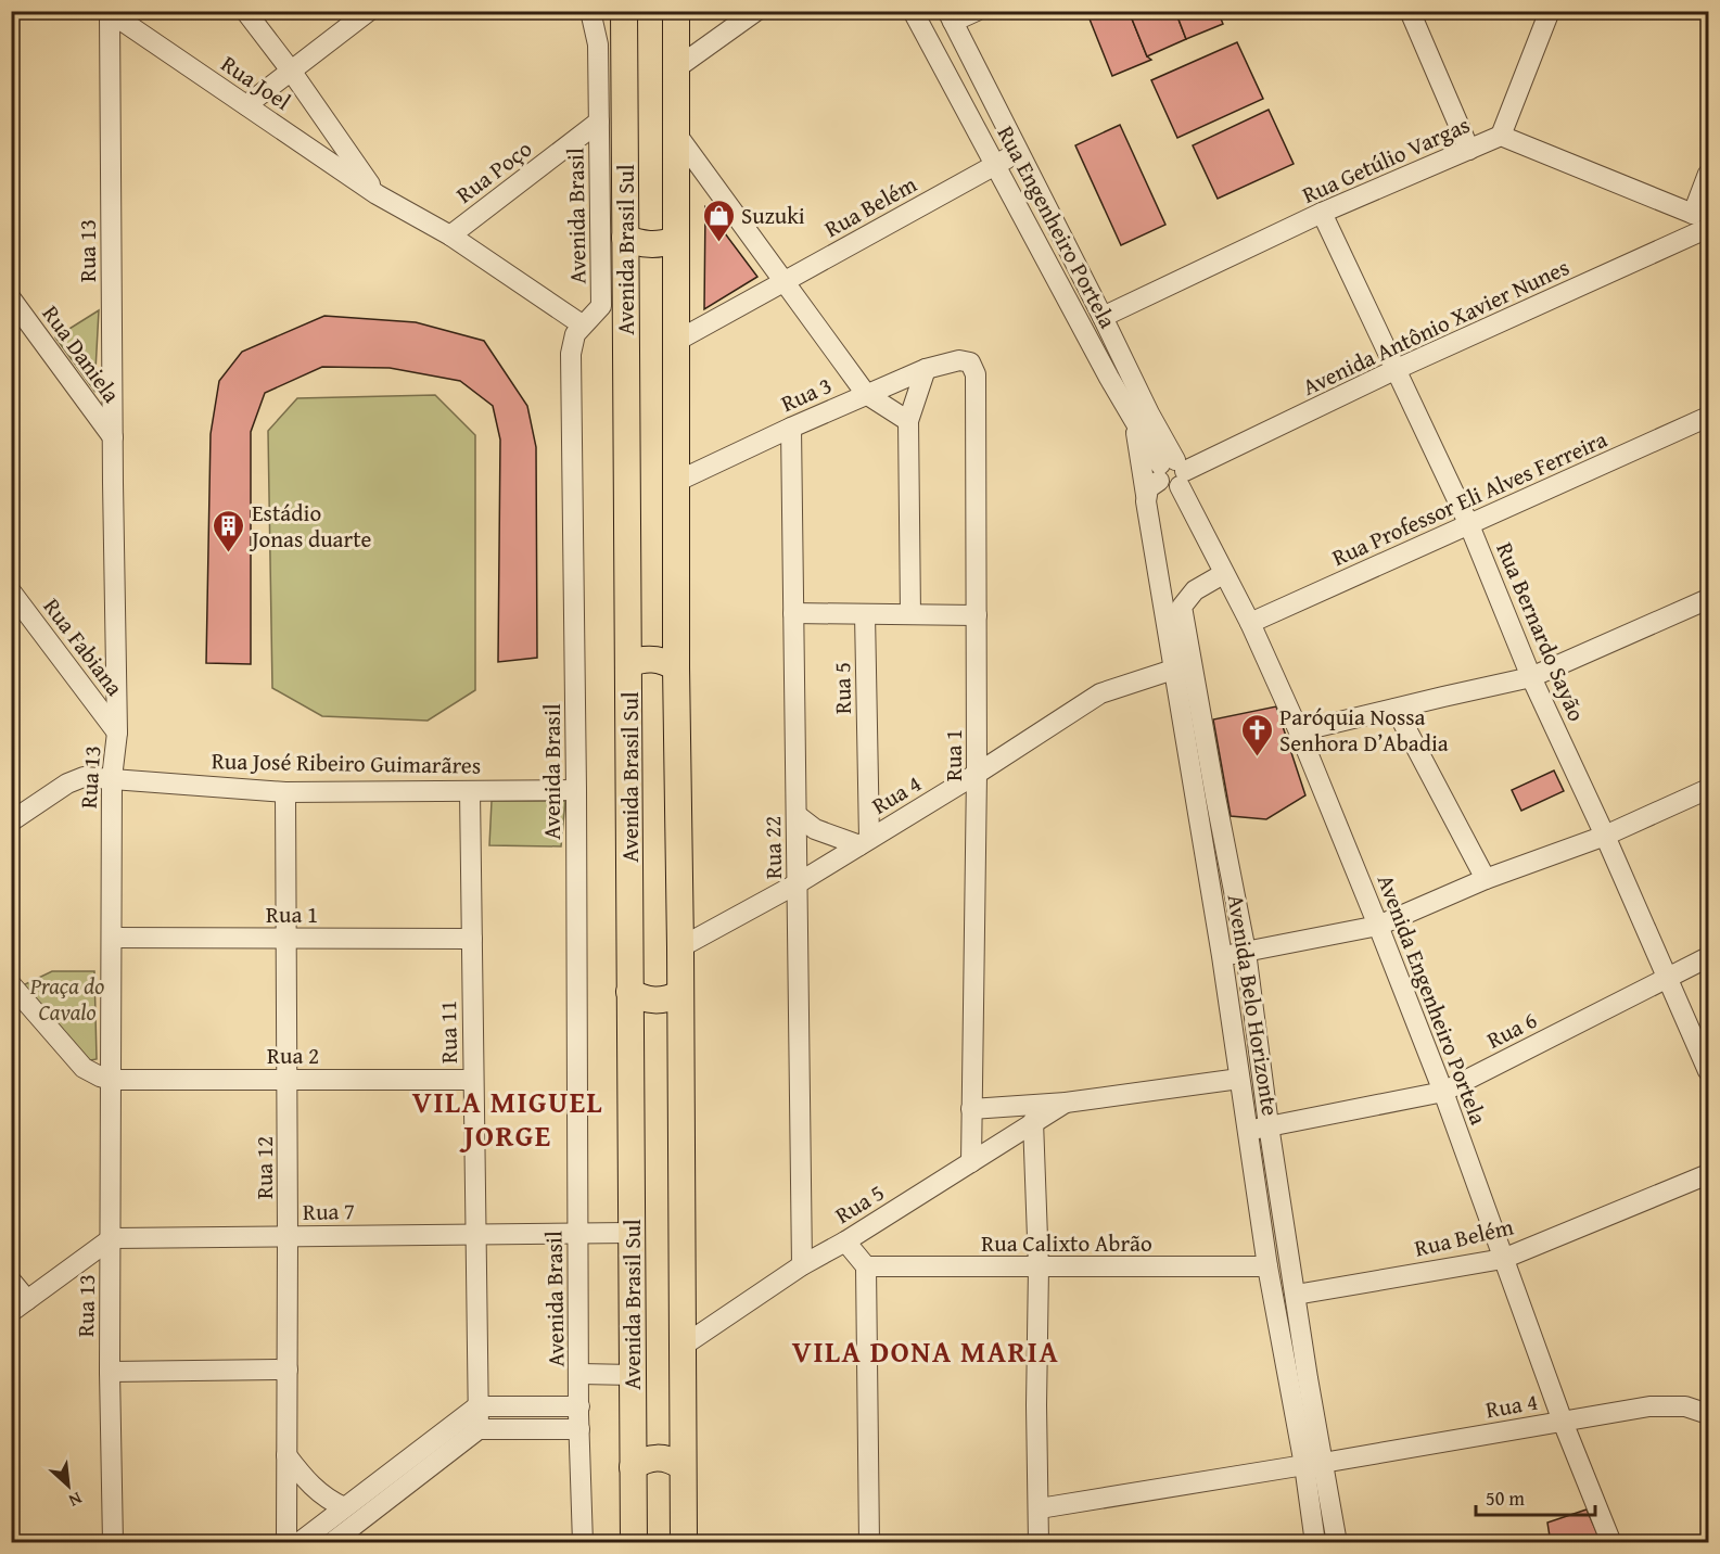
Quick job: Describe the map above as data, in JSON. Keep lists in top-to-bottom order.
{
  "streets": {
    "main road": ["Avenida Brasil Sul"],
    "street": [
      "Rua Joel",
      "Rua Getúlio Vargas",
      "Rua Poço",
      "Rua Belém",
      "Avenida Brasil",
      "Rua Engenheiro Portela",
      "Rua 13",
      "Avenida Antônio Xavier Nunes",
      "Rua Daniela",
      "Rua 3",
      "Rua Professor Eli Alves Ferreira",
      "Rua Bernardo Sayão",
      "Rua Fabiana",
      "Rua 5",
      "Rua 1",
      "Rua José Ribeiro Guimarãres",
      "Rua 4",
      "Rua 22",
      "Avenida Engenheiro Portela",
      "Avenida Belo Horizonte",
      "Rua 6",
      "Rua 11",
      "Rua 2",
      "Rua 12",
      "Rua 7",
      "Rua Calixto Abrão"
    ]
  },
  "crossings": [
    ["Rua Joel", "Rua Poço"],
    ["Rua Joel", "Avenida Brasil"],
    ["Rua Joel", "Rua 13"],
    ["Rua Getúlio Vargas", "Rua Engenheiro Portela"],
    ["Rua Getúlio Vargas", "Avenida Antônio Xavier Nunes"],
    ["Rua Getúlio Vargas", "Rua Bernardo Sayão"],
    ["Rua Poço", "Avenida Brasil"],
    ["Rua Belém", "Rua Engenheiro Portela"],
    ["Rua Belém", "Avenida Brasil Sul"],
    ["Rua Belém", "Avenida Engenheiro Portela"],
    ["Rua Belém", "Avenida Belo Horizonte"],
    ["Avenida Brasil", "Avenida Brasil Sul"],
    ["Avenida Brasil", "Rua José Ribeiro Guimarãres"],
    ["Avenida Brasil", "Rua 7"],
    ["Rua Engenheiro Portela", "Avenida Antônio Xavier Nunes"],
    ["Rua Engenheiro Portela", "Avenida Engenheiro Portela"],
    ["Rua Engenheiro Portela", "Avenida Belo Horizonte"],
    ["Avenida Brasil Sul", "Rua 3"],
    ["Avenida Brasil Sul", "Rua 5"],
    ["Avenida Brasil Sul", "Rua 4"],
    ["Avenida Brasil Sul", "Rua 7"],
    ["Rua 13", "Rua Daniela"],
    ["Rua 13", "Rua Fabiana"],
    ["Rua 13", "Rua 1"],
    ["Rua 13", "Rua José Ribeiro Guimarãres"],
    ["Rua 13", "Rua 2"],
    ["Rua 13", "Rua 7"],
    ["Avenida Antônio Xavier Nunes", "Rua Bernardo Sayão"],
    ["Avenida Antônio Xavier Nunes", "Avenida Engenheiro Portela"],
    ["Avenida Antônio Xavier Nunes", "Avenida Belo Horizonte"],
    ["Rua 3", "Rua 1"],
    ["Rua 3", "Rua 22"],
    ["Rua Professor Eli Alves Ferreira", "Rua Bernardo Sayão"],
    ["Rua Professor Eli Alves Ferreira", "Avenida Engenheiro Portela"],
    ["Rua Bernardo Sayão", "Rua 6"],
    ["Rua 5", "Rua 1"],
    ["Rua 5", "Rua 4"],
    ["Rua 5", "Rua 22"],
    ["Rua 5", "Avenida Belo Horizonte"],
    ["Rua 1", "Rua 4"],
    ["Rua 1", "Rua 11"],
    ["Rua 1", "Rua 12"],
    ["Rua José Ribeiro Guimarãres", "Rua 11"],
    ["Rua José Ribeiro Guimarãres", "Rua 12"],
    ["Rua 4", "Rua 22"],
    ["Rua 4", "Avenida Engenheiro Portela"],
    ["Rua 4", "Avenida Belo Horizonte"],
    ["Avenida Engenheiro Portela", "Avenida Belo Horizonte"],
    ["Avenida Engenheiro Portela", "Rua 6"],
    ["Avenida Belo Horizonte", "Rua 6"],
    ["Avenida Belo Horizonte", "Rua Calixto Abrão"],
    ["Rua 11", "Rua 2"],
    ["Rua 11", "Rua 7"],
    ["Rua 2", "Rua 12"],
    ["Rua 12", "Rua 7"]
  ],
  "districts": ["VILA MIGUEL JORGE", "VILA DONA MARIA"],
  "parks": ["Praça do Cavalo"],
  "places": {
    "shop": ["Suzuki"],
    "building": ["Estádio Jonas duarte"],
    "church": ["Paróquia Nossa Senhora D’Abadia"]
  },
  "scale_bar": "50 m",
  "north": "bottom right"
}
